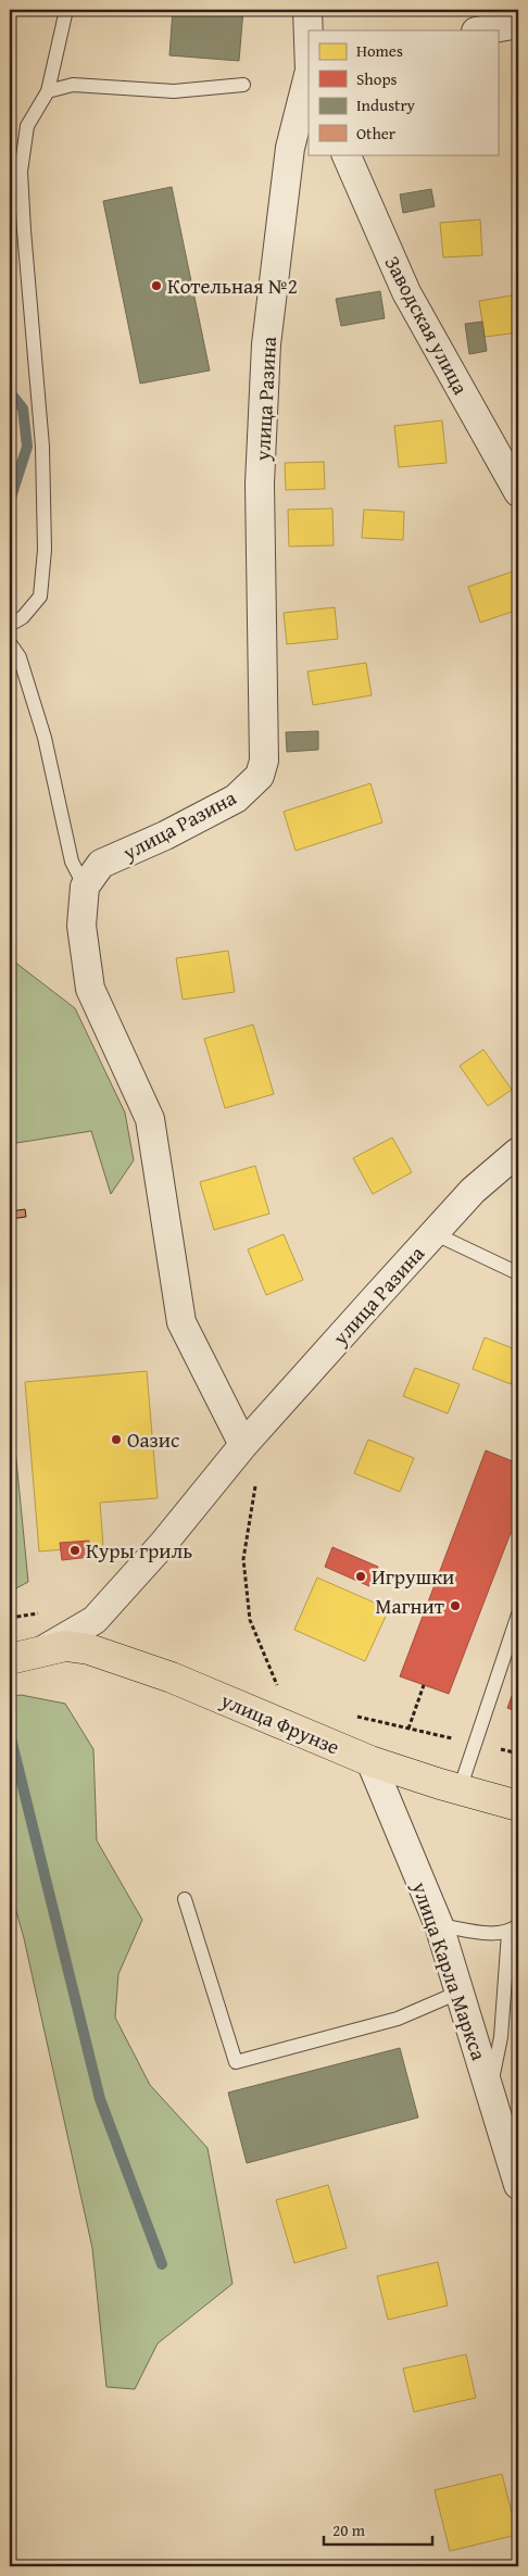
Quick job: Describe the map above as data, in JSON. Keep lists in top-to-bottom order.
{
  "streets": {
    "main road": ["улица Фрунзе"],
    "street": ["Заводская улица", "улица Разина", "улица Карла Маркса"]
  },
  "crossings": [
    ["улица Разина", "улица Фрунзе"],
    ["улица Фрунзе", "улица Карла Маркса"]
  ],
  "places": [
    "Котельная №2",
    "Оазис",
    "Куры гриль",
    "Игрушки",
    "Магнит"
  ],
  "legend": [
    "Homes",
    "Shops",
    "Industry",
    "Other"
  ],
  "scale_bar": "20 m"
}
